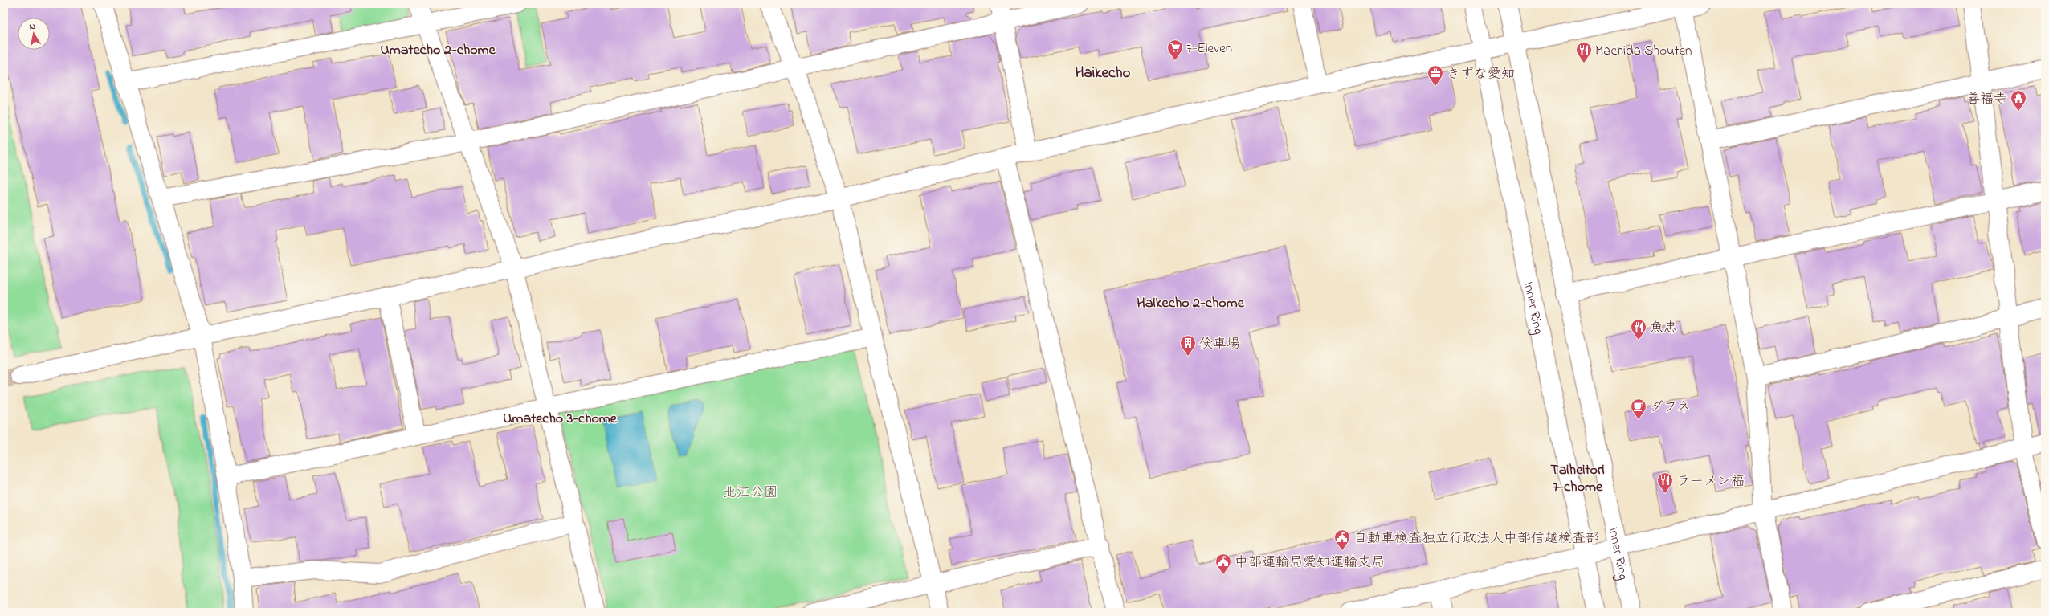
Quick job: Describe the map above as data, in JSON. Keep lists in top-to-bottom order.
{
  "streets": {
    "street": ["Inner Ring"]
  },
  "districts": [
    "Umatecho 2-chome",
    "Haikecho",
    "Haikecho 2-chome",
    "Umatecho 3-chome",
    "Taiheitori 7-chome"
  ],
  "parks": ["北江公園"],
  "places": {
    "supermarket": ["7-Eleven"],
    "restaurant": ["Machida Shouten", "魚忠", "ラーメン福"],
    "office": ["きずな愛知"],
    "temple": ["善福寺"],
    "building": ["倹車場"],
    "cafe": ["ダフネ"],
    "public building": ["自動車検査独立行政法人中部信越検査部", "中部運輸局愛知運輸支局"]
  },
  "north": "top"
}
